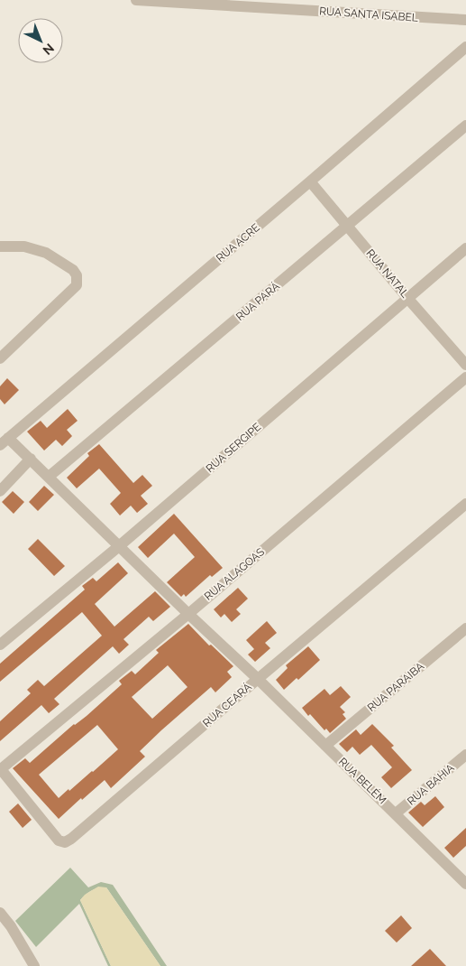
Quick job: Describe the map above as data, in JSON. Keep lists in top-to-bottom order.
{
  "streets": {
    "street": [
      "RUA SANTA ISABEL",
      "RUA ACRE",
      "RUA NATAL",
      "RUA PARÁ",
      "RUA SERGIPE",
      "RUA ALAGOAS",
      "RUA PARAIBA",
      "RUA CEARÁ",
      "RUA BELÉM",
      "RUA BAHIA"
    ]
  },
  "crossings": [
    ["RUA ACRE", "RUA NATAL"],
    ["RUA ACRE", "RUA BELÉM"],
    ["RUA NATAL", "RUA PARÁ"],
    ["RUA NATAL", "RUA SERGIPE"],
    ["RUA PARÁ", "RUA BELÉM"],
    ["RUA SERGIPE", "RUA BELÉM"],
    ["RUA ALAGOAS", "RUA CEARÁ"],
    ["RUA ALAGOAS", "RUA BELÉM"],
    ["RUA PARAIBA", "RUA BELÉM"],
    ["RUA CEARÁ", "RUA BELÉM"],
    ["RUA BELÉM", "RUA BAHIA"]
  ],
  "north": "bottom right"
}
